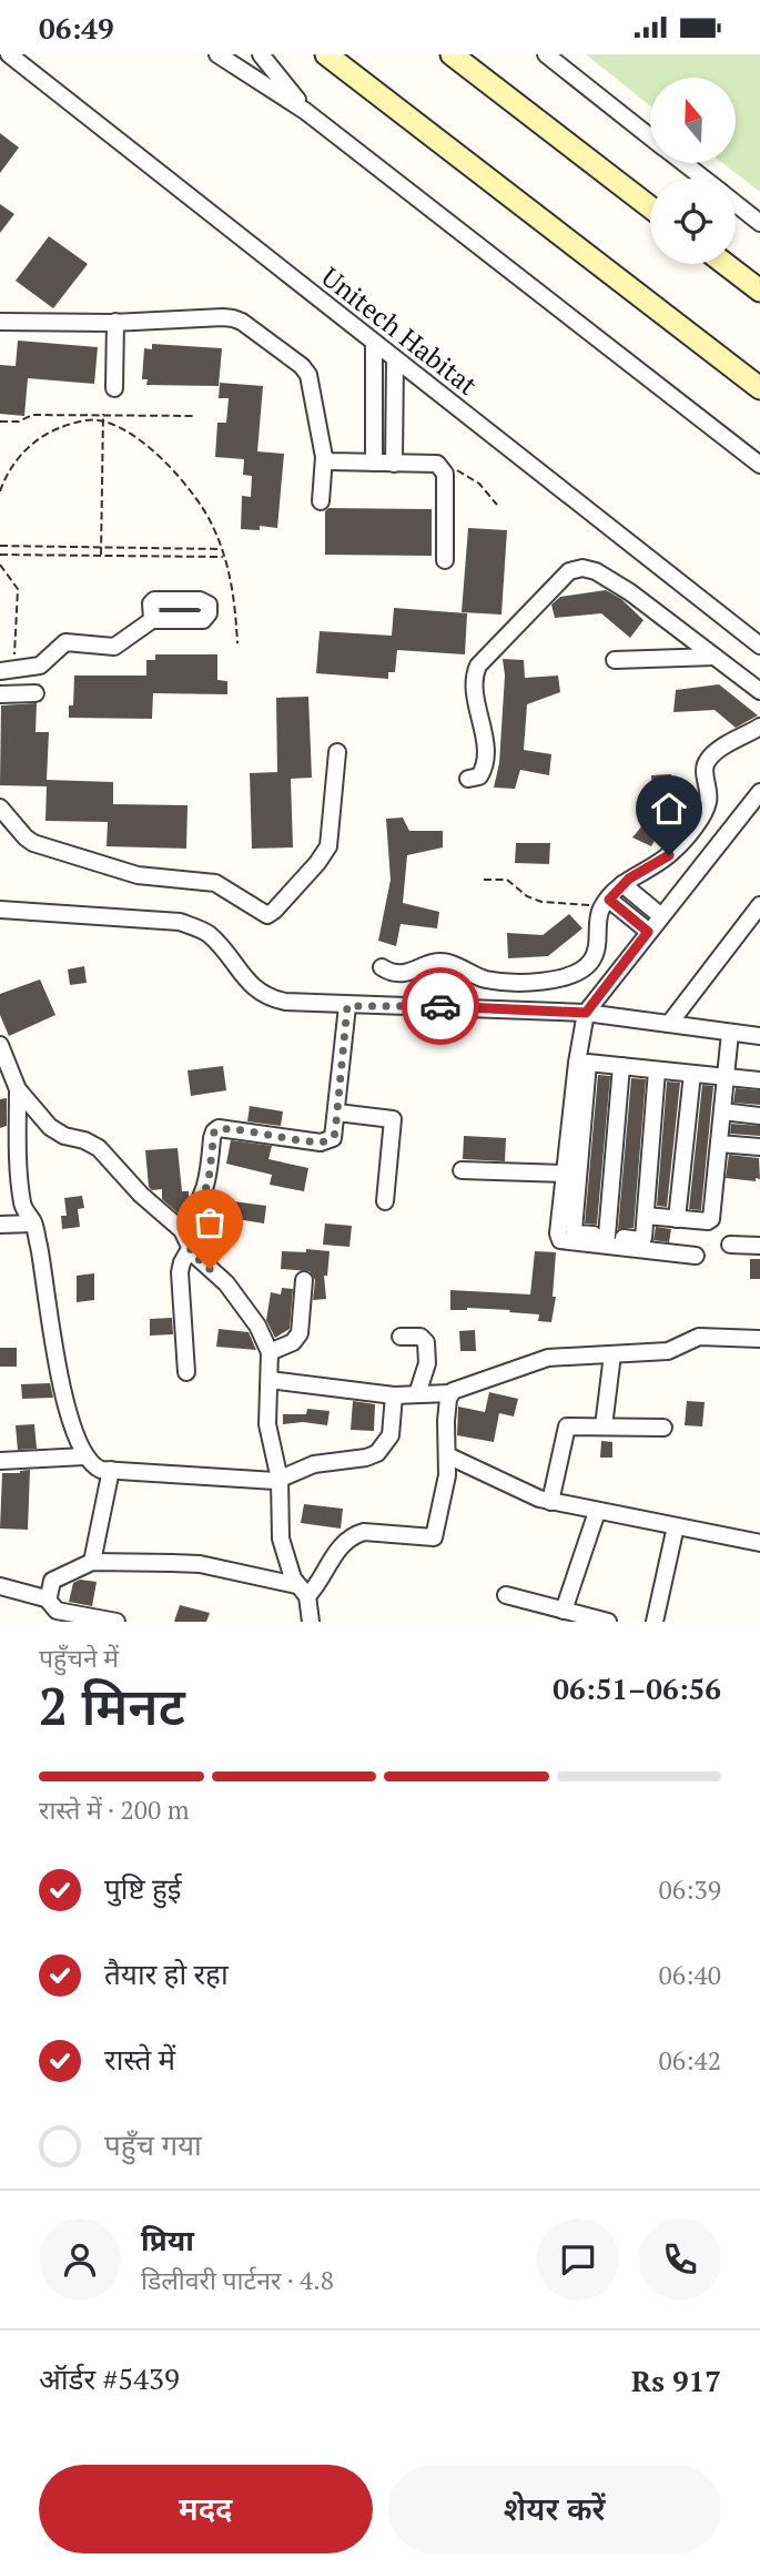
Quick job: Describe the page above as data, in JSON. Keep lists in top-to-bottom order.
{
  "streets": {
    "street": ["Unitech Habitat"]
  },
  "north": "top",
  "page": {
    "status": "06:49",
    "heading": ["2 मिनट", "पहुँचने में", "06:51–06:56"],
    "panel": [
      "प्रिया",
      "डिलीवरी पार्टनर · 4.8",
      "ऑर्डर #5439",
      "Rs 917"
    ],
    "bar": "रास्ते में · 200 m",
    "list": [
      ["पुष्टि हुई", "06:39"],
      ["तैयार हो रहा", "06:40"],
      ["रास्ते में", "06:42"],
      "पहुँच गया"
    ],
    "buttons": ["मदद", "शेयर करें"]
  }
}
